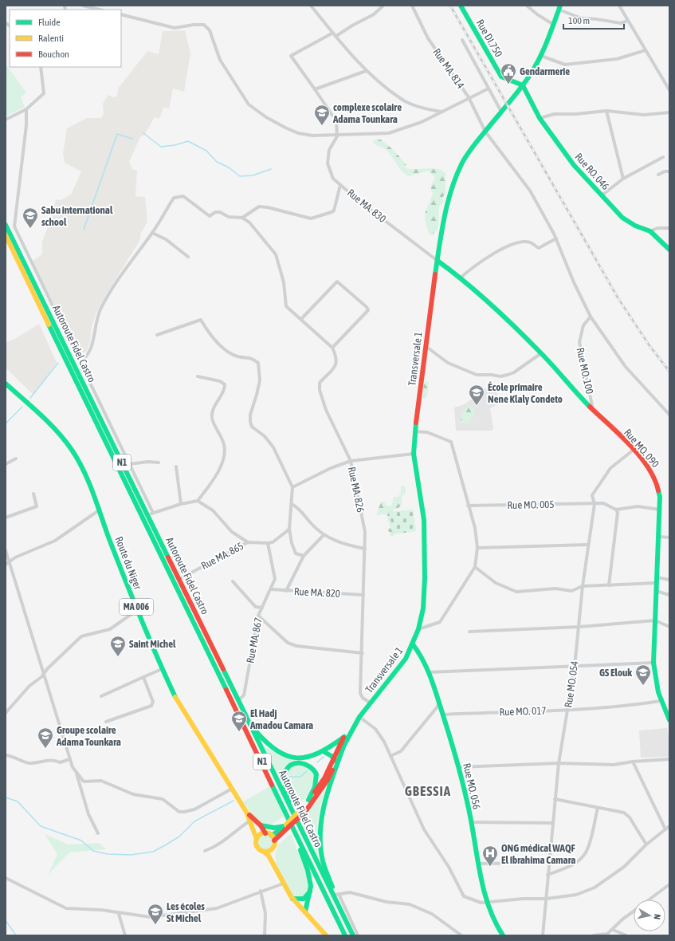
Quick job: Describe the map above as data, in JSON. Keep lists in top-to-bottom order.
{
  "streets": {
    "main road": [
      "Rue DI.750",
      "Rue RO. 046",
      "Autoroute Fidel Castro",
      "Transversale 1",
      "Rue MO. 090",
      "N1",
      "Route du Niger",
      "MA 006",
      "Rue MO. 056"
    ],
    "street": [
      "Rue MA. 814",
      "Rue MA. 830",
      "Rue MO. 100",
      "Rue MA. 826",
      "Rue MO. 005",
      "Rue MA. 865",
      "Rue MA. 820",
      "Rue MA. 867",
      "Rue MO. 054",
      "Rue MO. 017"
    ]
  },
  "crossings": [
    ["Rue DI.750", "Rue RO. 046"],
    ["Rue DI.750", "Transversale 1"],
    ["Rue MA. 814", "Transversale 1"],
    ["Rue MA. 814", "Rue MO. 100"],
    ["Rue RO. 046", "Transversale 1"],
    ["Rue MA. 830", "Transversale 1"],
    ["Rue MA. 830", "Rue MO. 090"],
    ["Autoroute Fidel Castro", "Rue MA. 865"],
    ["Autoroute Fidel Castro", "Rue MA. 867"],
    ["Transversale 1", "Rue MO. 090"],
    ["Transversale 1", "Rue MA. 826"],
    ["Transversale 1", "Route du Niger"],
    ["Transversale 1", "Rue MO. 056"],
    ["Rue MO. 100", "Rue MO. 090"],
    ["Rue MO. 090", "Rue MO. 054"],
    ["Rue MO. 090", "Rue MO. 017"],
    ["Rue MA. 826", "Rue MA. 820"],
    ["Rue MO. 005", "Rue MO. 054"],
    ["Rue MA. 865", "Rue MA. 867"],
    ["Rue MA. 820", "Rue MA. 867"],
    ["Rue MO. 054", "Rue MO. 017"],
    ["Rue MO. 017", "Rue MO. 056"]
  ],
  "districts": ["GBESSIA"],
  "places": {
    "public building": ["Gendarmerie"],
    "school or university": [
      "complexe scolaire Adama Tounkara",
      "Sabu international school",
      "École primaire Nene Klaly Condeto",
      "Saint Michel",
      "GS Elouk",
      "El Hadj Amadou Camara",
      "Groupe scolaire Adama Tounkara",
      "Les écoles St Michel"
    ],
    "hospital": ["ONG médical WAQF El Ibrahima Camara"]
  },
  "legend": ["Fluide", "Ralenti", "Bouchon"],
  "scale_bar": "100 m",
  "north": "right"
}
